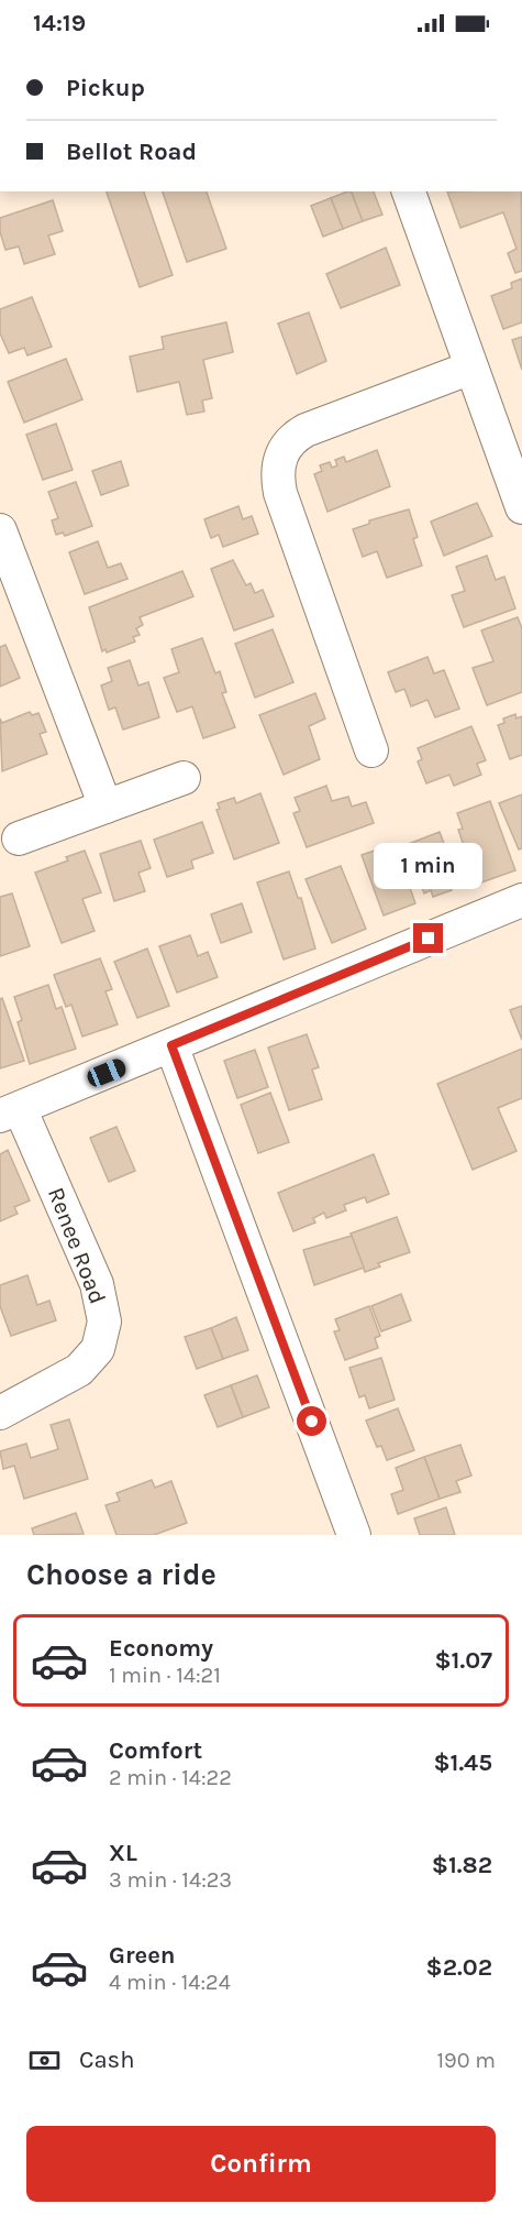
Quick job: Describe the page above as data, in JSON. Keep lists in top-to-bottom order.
{
  "streets": {
    "street": ["Renee Road"]
  },
  "page": {
    "status": "14:19",
    "banner": ["Pickup", "Bellot Road"],
    "bubble": "1 min",
    "heading": "Choose a ride",
    "list": [
      {
        "name": "Economy",
        "note": "1 min · 14:21",
        "value": "$1.07"
      },
      {
        "name": "Comfort",
        "note": "2 min · 14:22",
        "value": "$1.45"
      },
      {
        "name": "XL",
        "note": "3 min · 14:23",
        "value": "$1.82"
      },
      {
        "name": "Green",
        "note": "4 min · 14:24",
        "value": "$2.02"
      }
    ],
    "pay": ["Cash", "190 m"],
    "buttons": "Confirm"
  }
}
